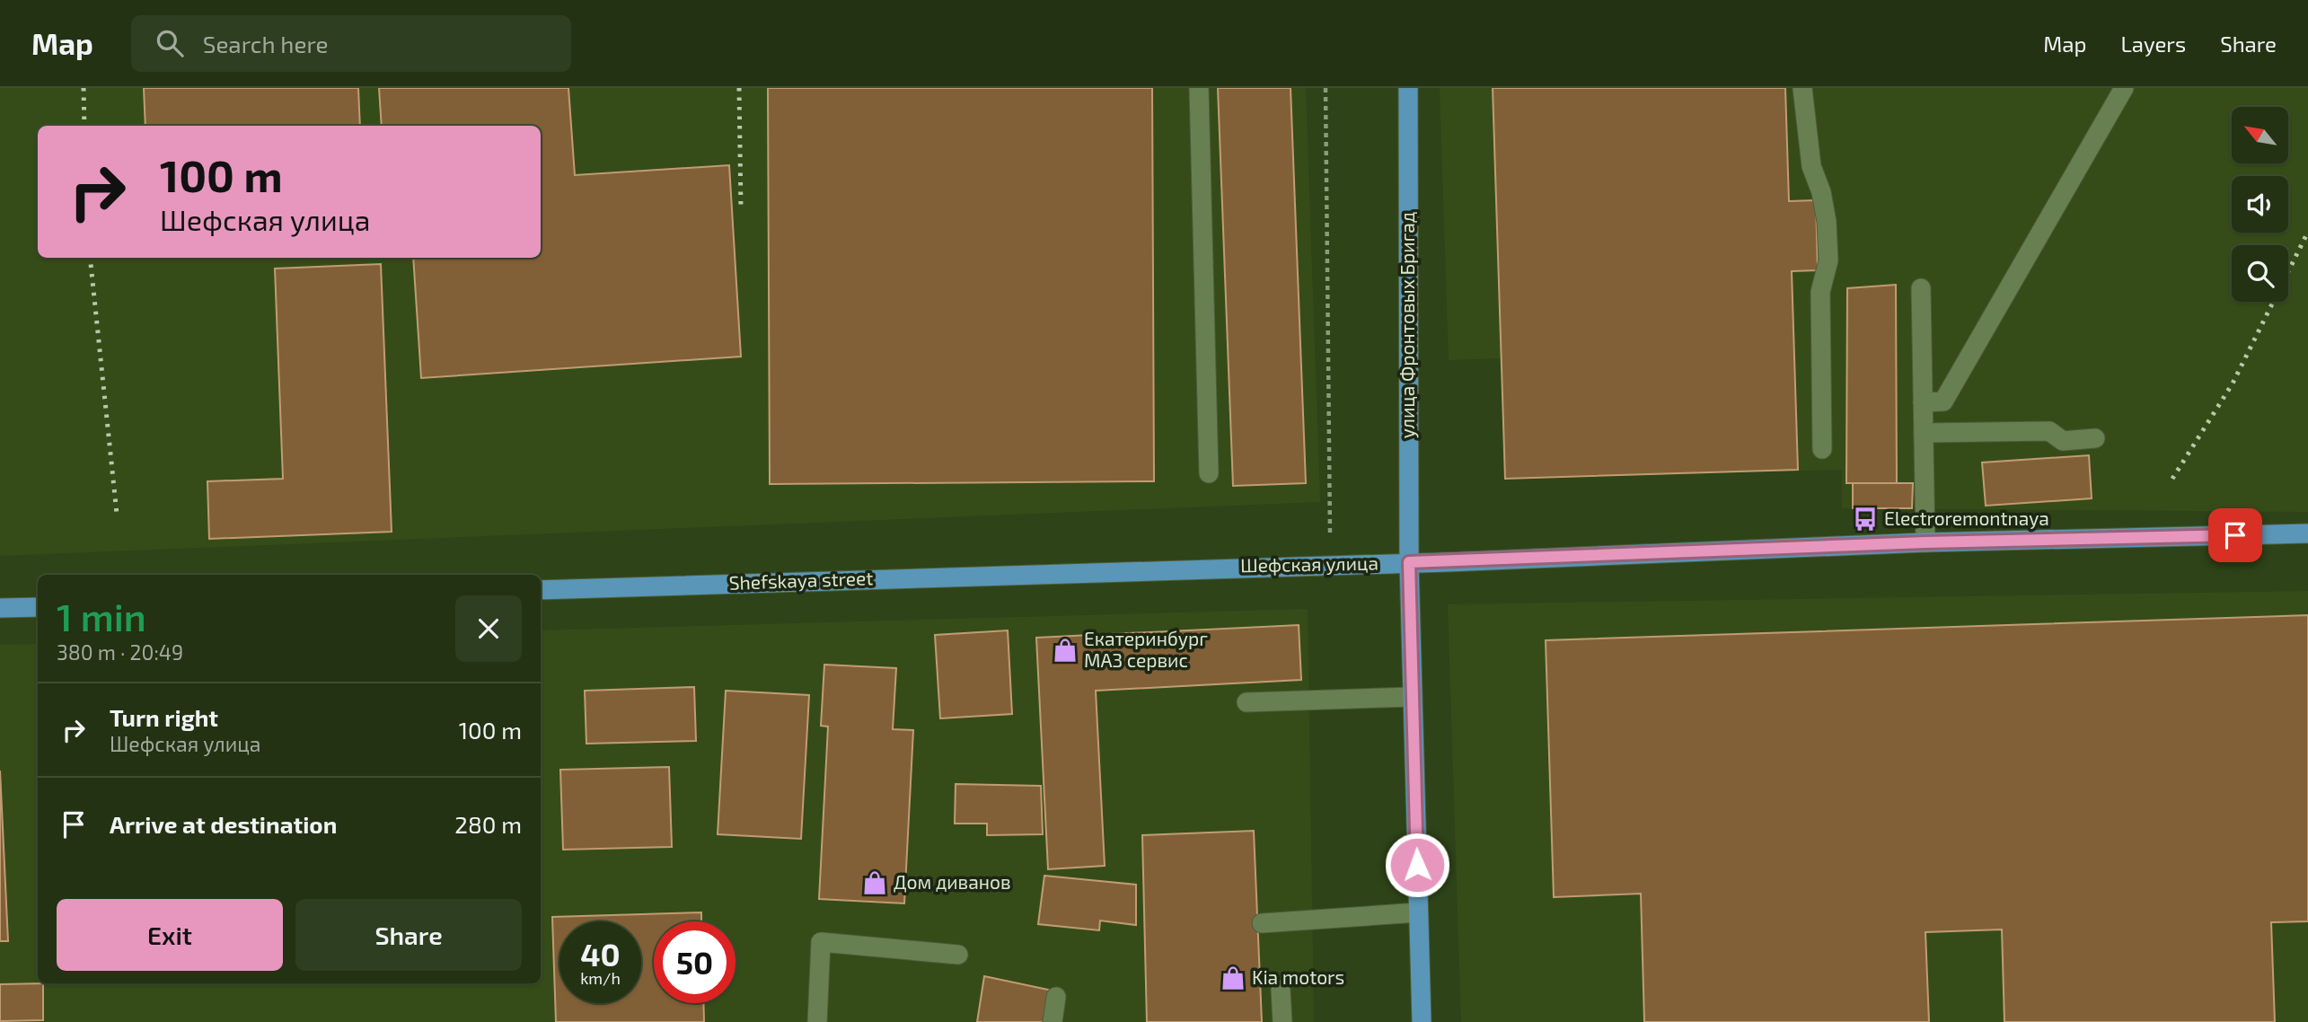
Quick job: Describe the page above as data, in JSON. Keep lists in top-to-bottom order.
{
  "streets": {
    "main road": ["улица Фронтовых Бригад", "Шефская улица"]
  },
  "crossings": [
    ["улица Фронтовых Бригад", "Шефская улица"]
  ],
  "places": {
    "bus stop": ["Electroremontnaya"],
    "shop": ["Екатеринбург МАЗ сервис", "Дом диванов", "Kia motors"]
  },
  "north": "top left",
  "page": {
    "header": "Map",
    "search": "Search here",
    "nav": ["Map", "Layers", "Share"],
    "turn": ["100 m", "Шефская улица"],
    "heading": ["1 min", "380 m · 20:49"],
    "list": [
      {
        "name": "Turn right",
        "note": "Шефская улица",
        "value": "100 m"
      },
      {
        "name": "Arrive at destination",
        "value": "280 m"
      }
    ],
    "buttons": ["Exit", "Share"],
    "speed": "40 km/h",
    "limit": "50"
  }
}
